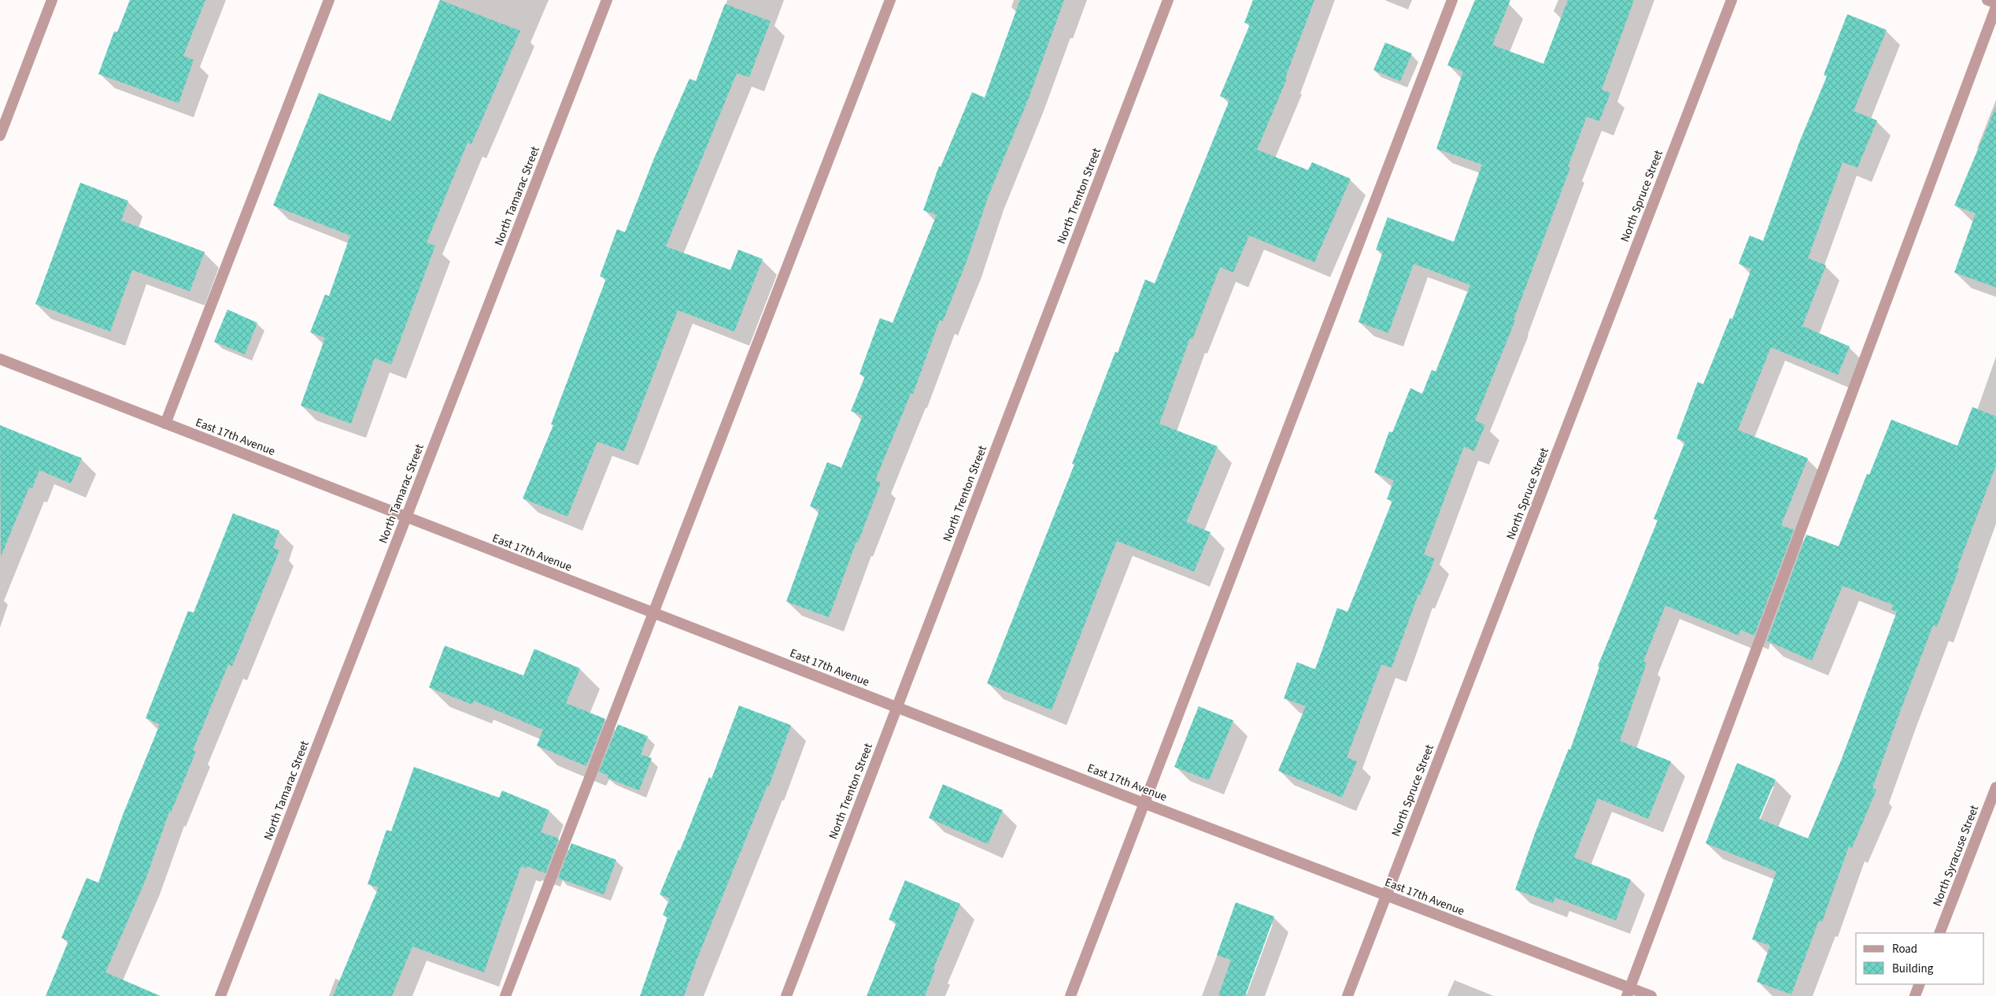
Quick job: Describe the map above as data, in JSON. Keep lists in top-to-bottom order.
{
  "streets": {
    "street": [
      "North Tamarac Street",
      "North Trenton Street",
      "North Spruce Street",
      "East 17th Avenue",
      "North Syracuse Street"
    ]
  },
  "crossings": [
    ["North Tamarac Street", "East 17th Avenue"],
    ["North Trenton Street", "East 17th Avenue"],
    ["North Spruce Street", "East 17th Avenue"]
  ],
  "legend": ["Road", "Building"]
}
